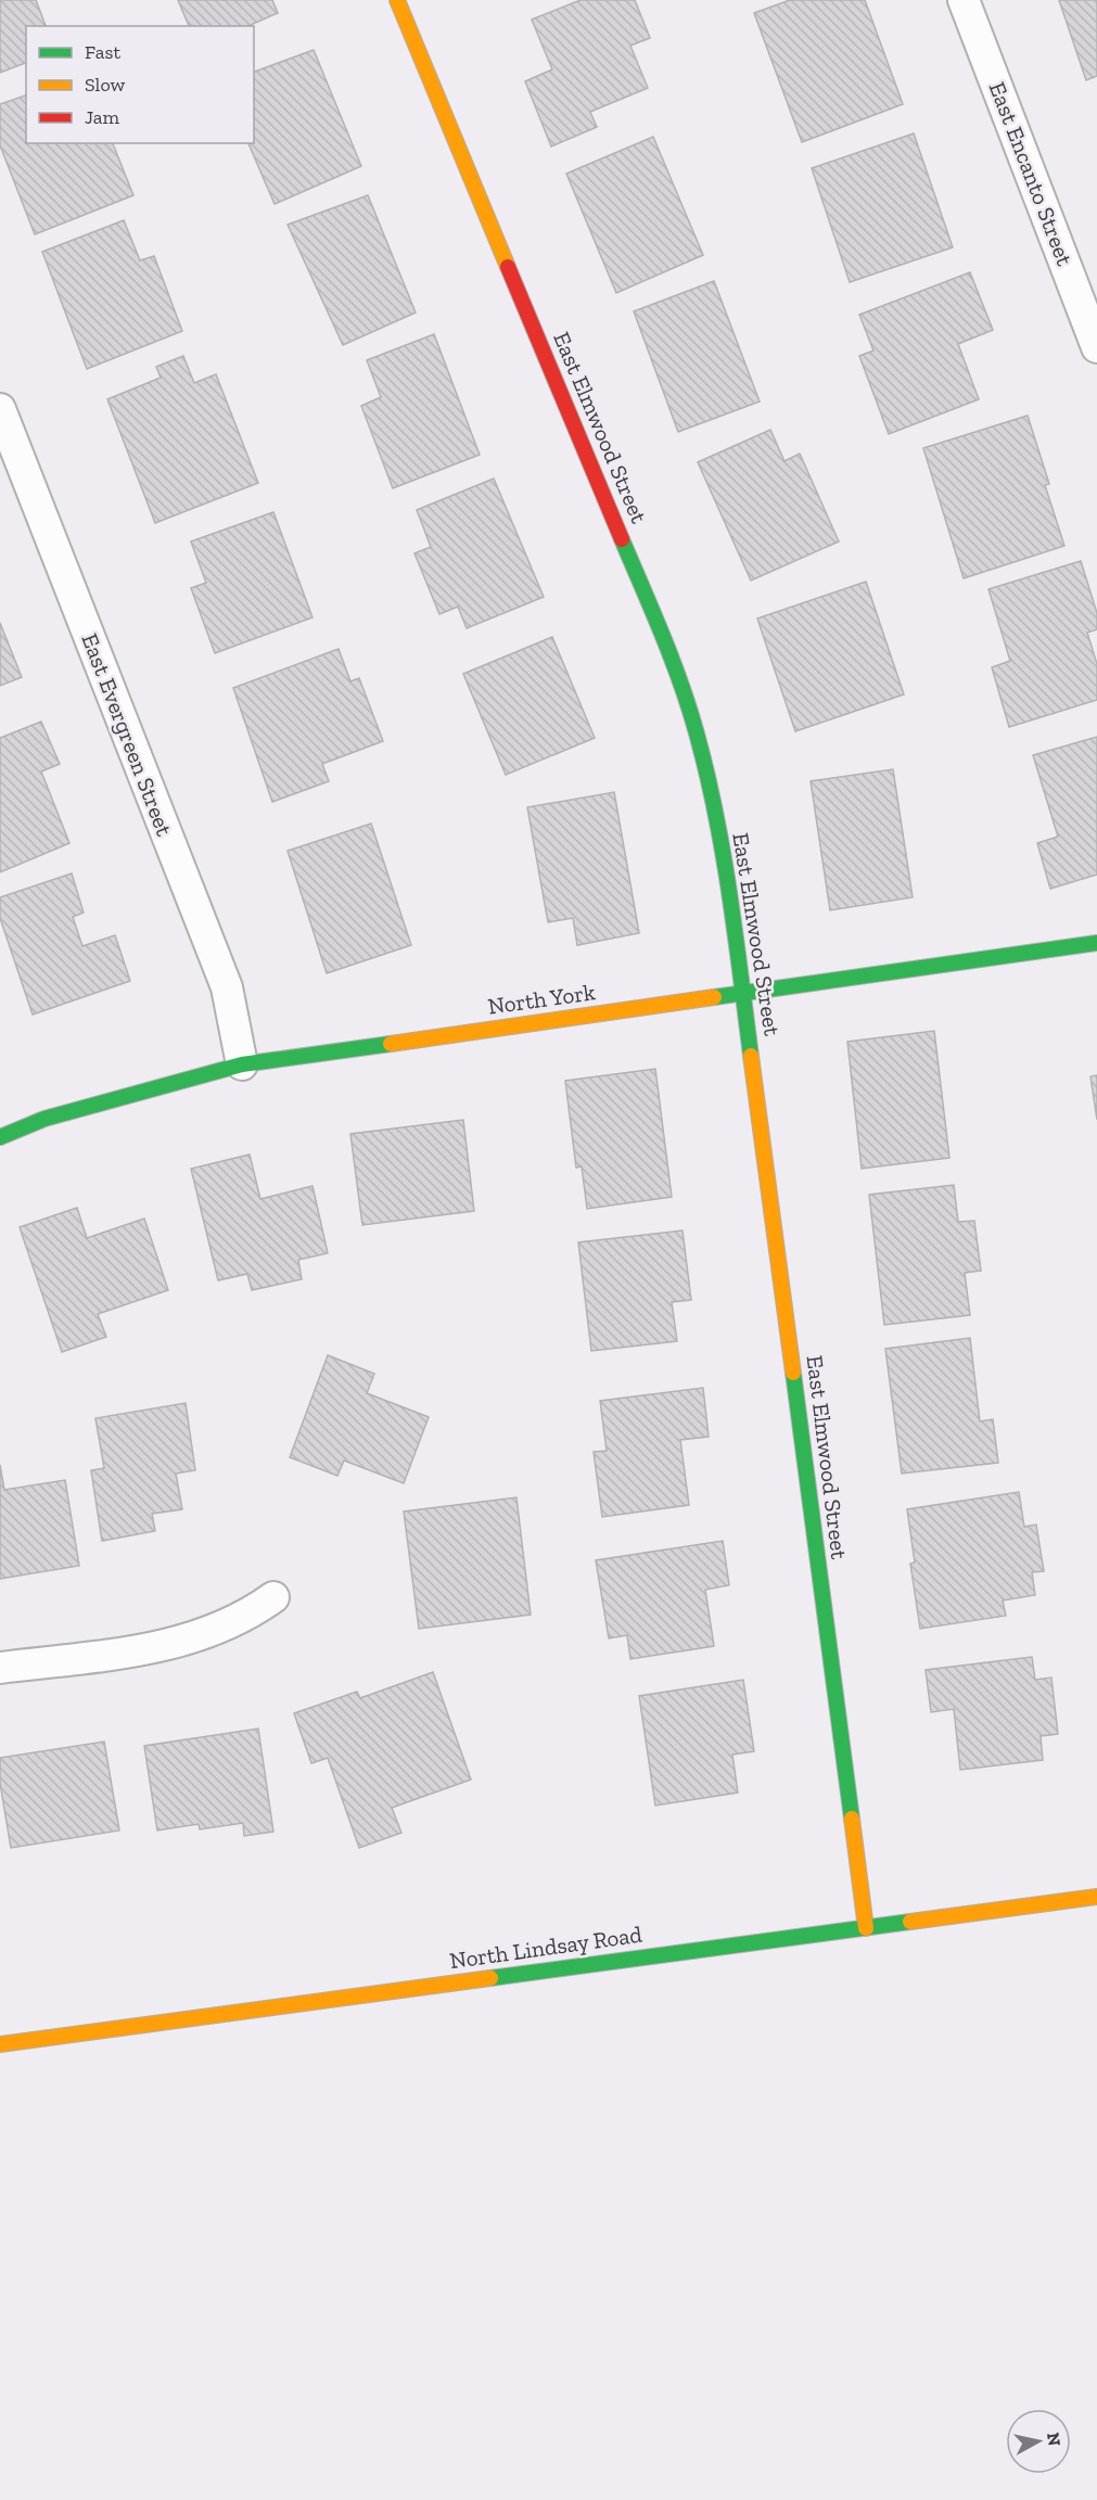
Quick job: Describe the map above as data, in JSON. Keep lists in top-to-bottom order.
{
  "streets": {
    "street": [
      "East Encanto Street",
      "East Elmwood Street",
      "East Evergreen Street",
      "North York",
      "North Lindsay Road"
    ]
  },
  "crossings": [
    ["East Elmwood Street", "North York"],
    ["East Elmwood Street", "North Lindsay Road"],
    ["East Evergreen Street", "North York"]
  ],
  "legend": ["Fast", "Slow", "Jam"],
  "north": "right"
}
